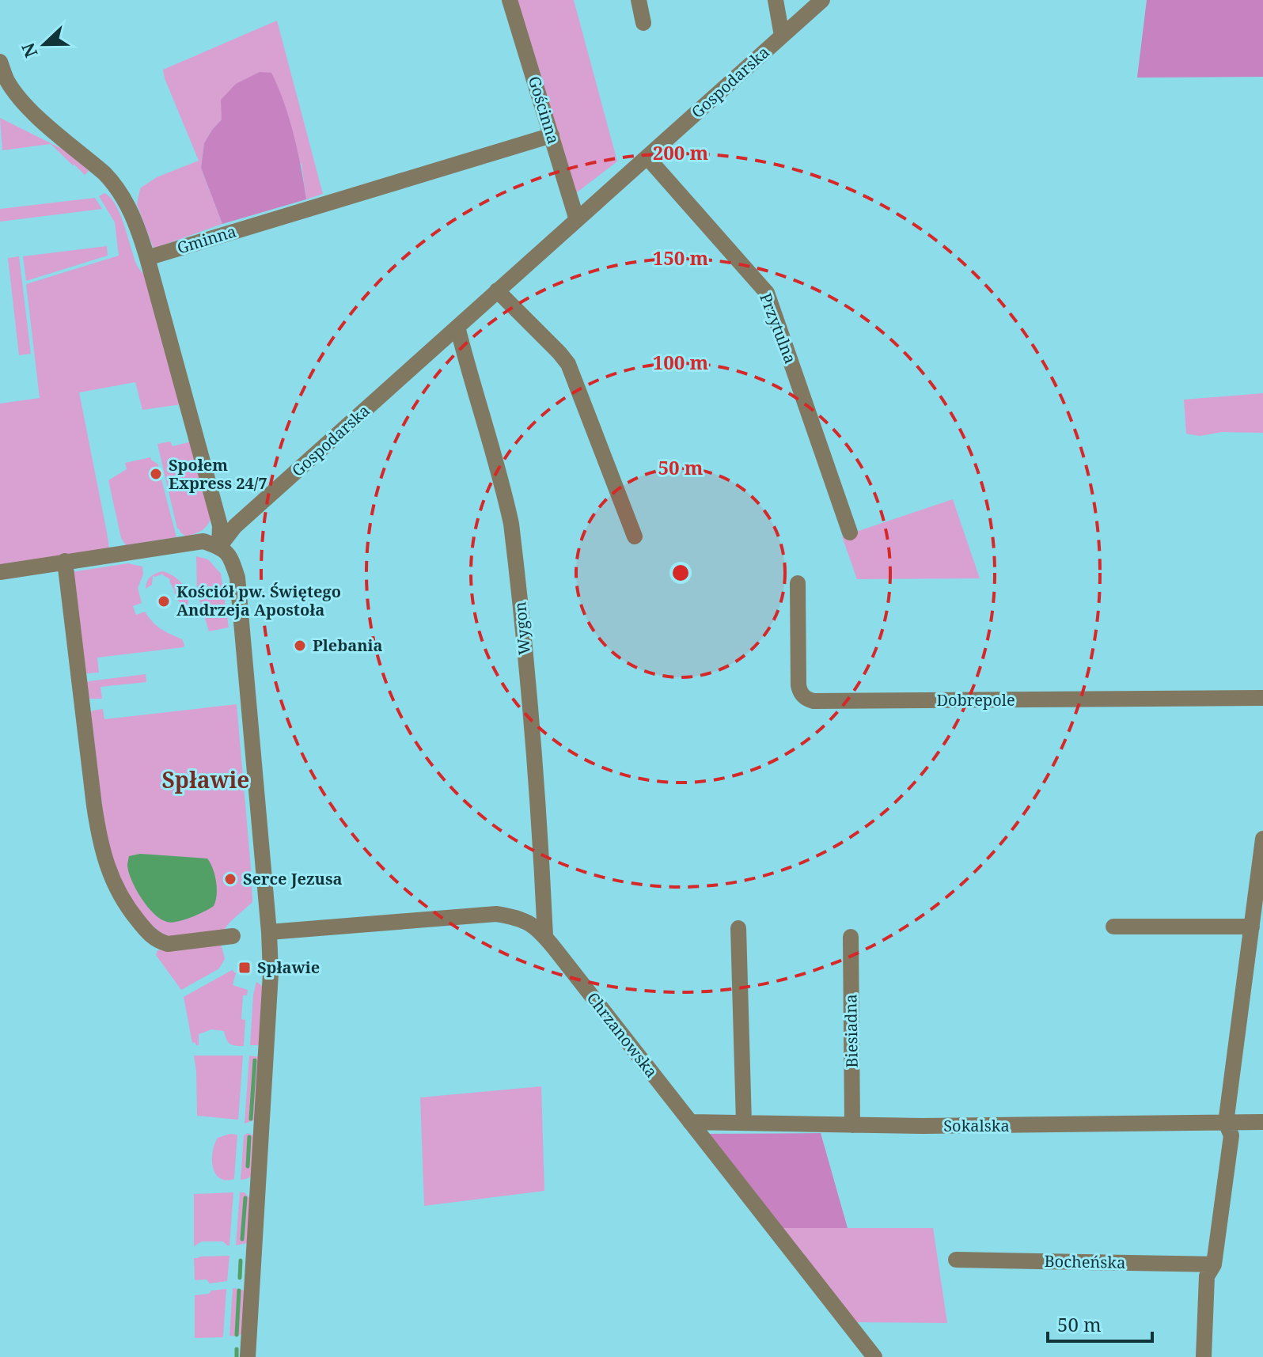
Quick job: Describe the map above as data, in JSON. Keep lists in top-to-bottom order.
{
  "streets": {
    "street": [
      "Gospodarska",
      "Gościnna",
      "Gminna",
      "Przytulna",
      "Wygon",
      "Dobrepole",
      "Biesiadna",
      "Chrzanowska",
      "Sokalska",
      "Bocheńska"
    ]
  },
  "crossings": [
    ["Gospodarska", "Gościnna"],
    ["Gospodarska", "Przytulna"],
    ["Gospodarska", "Wygon"],
    ["Gościnna", "Gminna"],
    ["Wygon", "Chrzanowska"],
    ["Biesiadna", "Sokalska"],
    ["Chrzanowska", "Sokalska"]
  ],
  "districts": ["Spławie"],
  "places": {
    "other": [
      "Społem Express 24/7",
      "Kościół pw. Świętego Andrzeja Apostoła",
      "Plebania",
      "Serce Jezusa"
    ],
    "transit": ["Spławie"]
  },
  "scale_bar": "50 m",
  "north": "left",
  "rings": [
    "200 m",
    "150 m",
    "100 m",
    "50 m"
  ]
}
